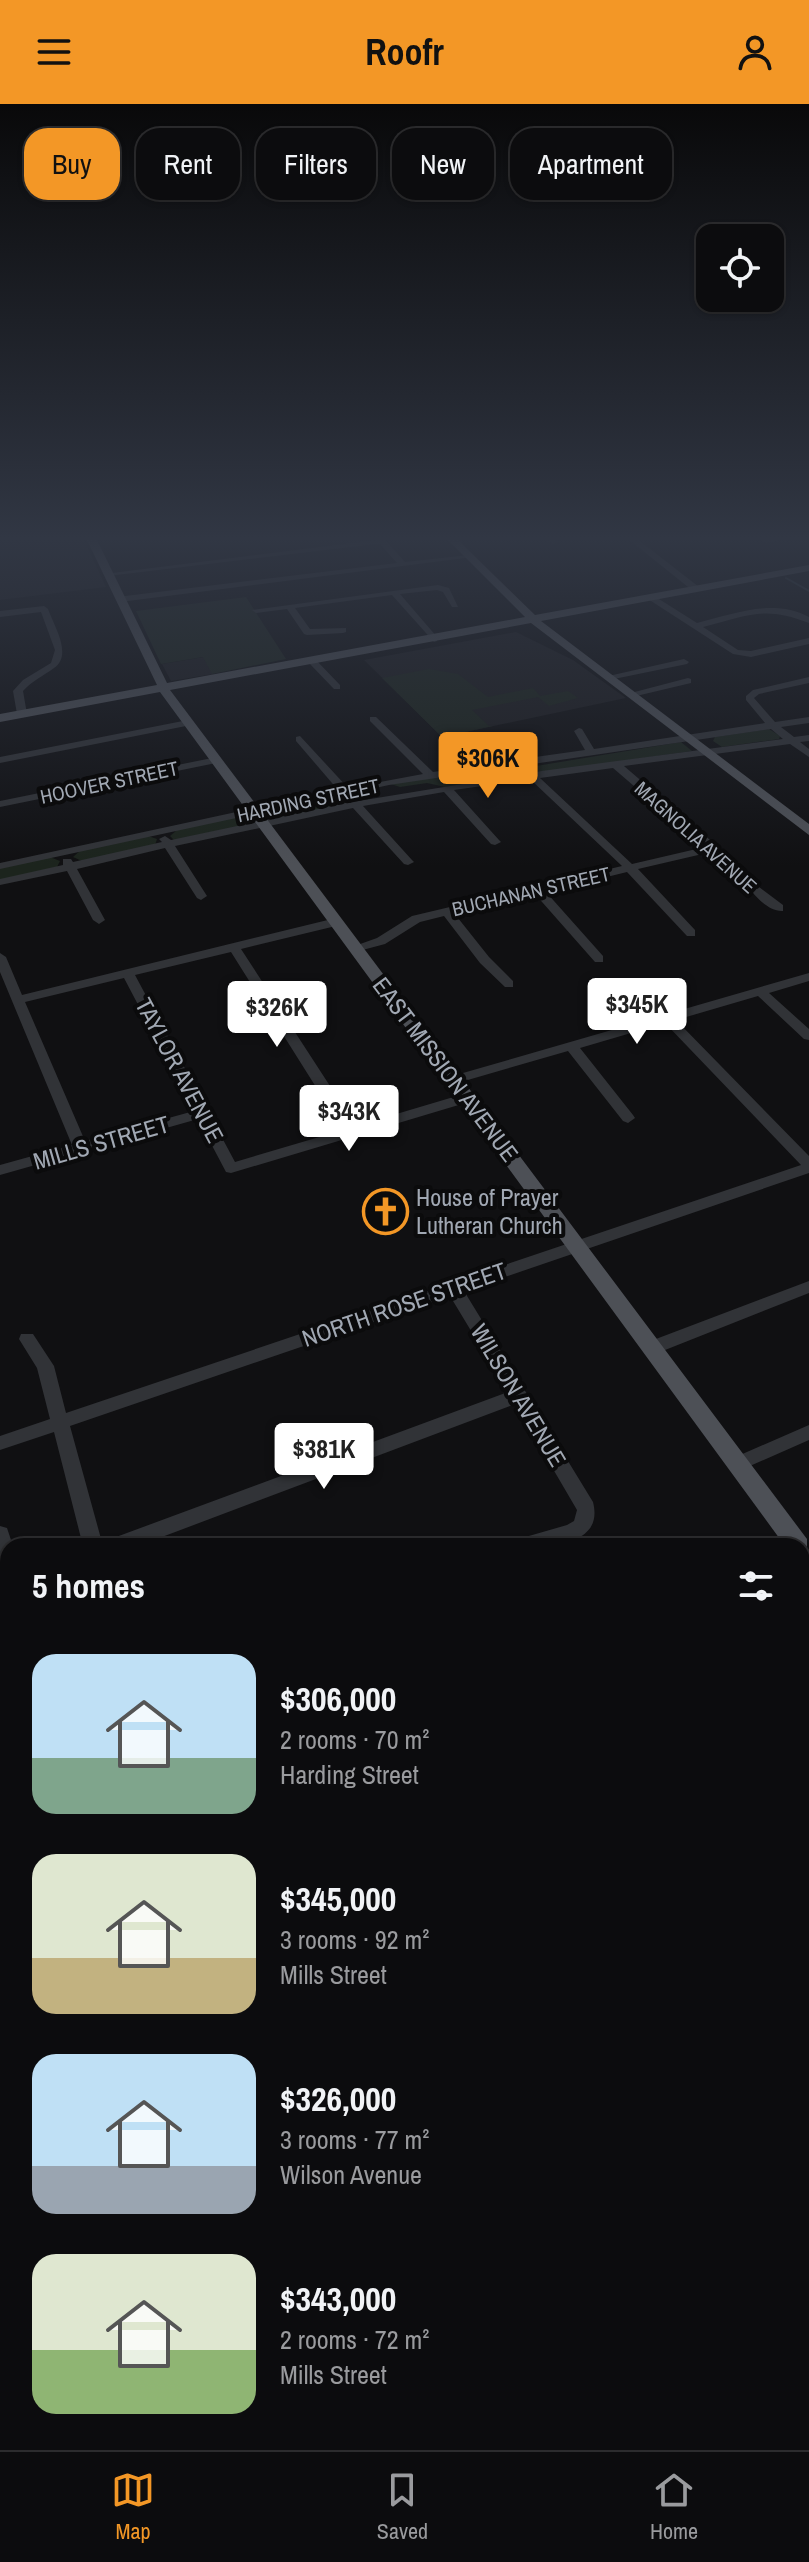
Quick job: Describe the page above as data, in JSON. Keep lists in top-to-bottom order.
{
  "streets": {
    "main road": ["EAST MISSION AVENUE"],
    "street": [
      "HOOVER STREET",
      "HARDING STREET",
      "MAGNOLIA AVENUE",
      "BUCHANAN STREET",
      "TAYLOR AVENUE",
      "MILLS STREET",
      "NORTH ROSE STREET",
      "WILSON AVENUE"
    ]
  },
  "crossings": [
    ["HOOVER STREET", "EAST MISSION AVENUE"],
    ["HARDING STREET", "MAGNOLIA AVENUE"],
    ["HARDING STREET", "EAST MISSION AVENUE"],
    ["MAGNOLIA AVENUE", "BUCHANAN STREET"],
    ["BUCHANAN STREET", "EAST MISSION AVENUE"],
    ["EAST MISSION AVENUE", "NORTH ROSE STREET"],
    ["TAYLOR AVENUE", "MILLS STREET"],
    ["NORTH ROSE STREET", "WILSON AVENUE"]
  ],
  "places": {
    "church": ["House of Prayer Lutheran Church"]
  },
  "page": {
    "header": "Roofr",
    "chip": [
      "Buy",
      "Rent",
      "Filters",
      "New",
      "Apartment"
    ],
    "price": [
      "$306K",
      "$345K",
      "$326K",
      "$343K",
      "$381K"
    ],
    "heading": "5 homes",
    "list": [
      {
        "name": "$306,000",
        "note": "2 rooms · 70 m² · Harding Street"
      },
      {
        "name": "$345,000",
        "note": "3 rooms · 92 m² · Mills Street"
      },
      {
        "name": "$326,000",
        "note": "3 rooms · 77 m² · Wilson Avenue"
      },
      {
        "name": "$343,000",
        "note": "2 rooms · 72 m² · Mills Street"
      }
    ],
    "tabs": ["Map", "Saved", "Home"]
  }
}
